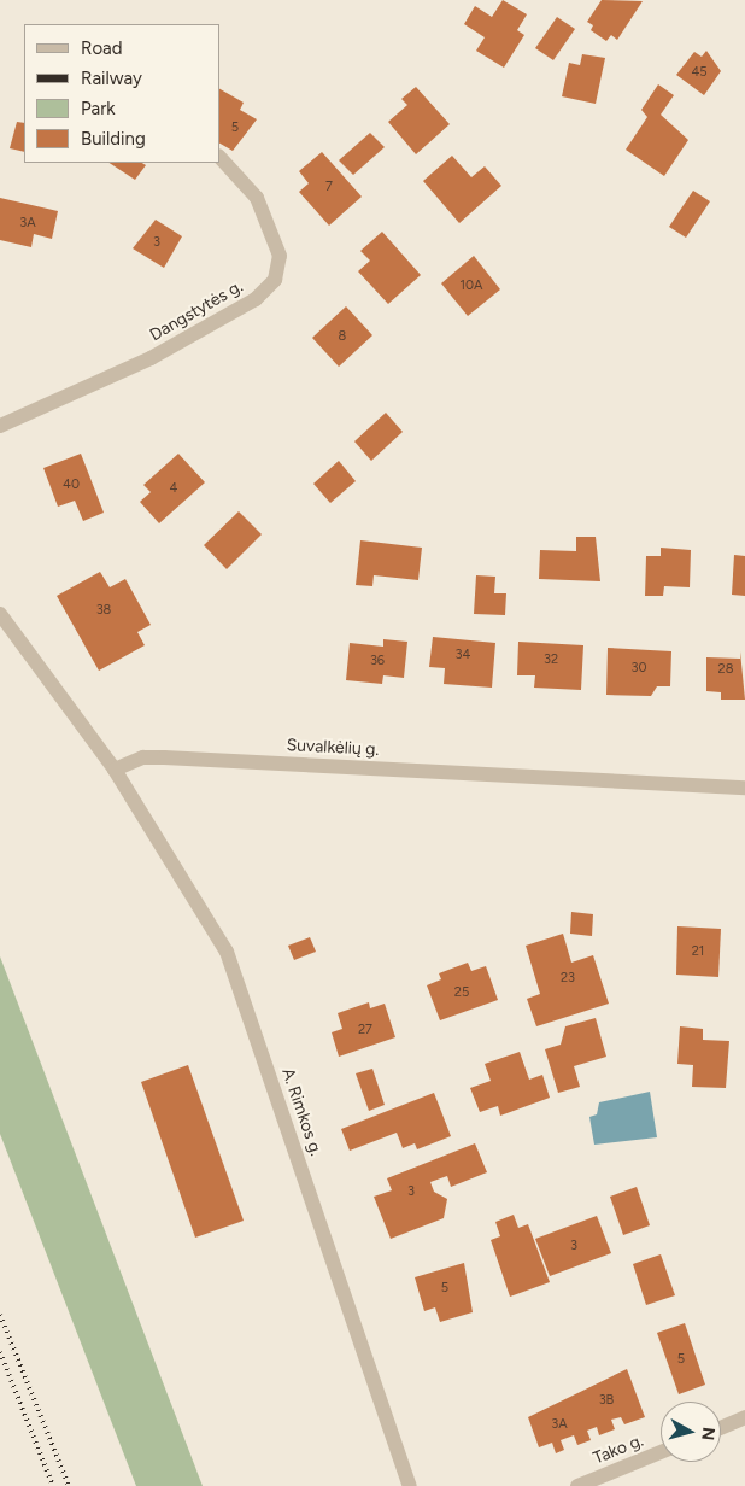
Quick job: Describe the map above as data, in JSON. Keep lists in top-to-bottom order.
{
  "streets": {
    "street": [
      "Dangstytės g.",
      "Suvalkėlių g.",
      "A. Rimkos g.",
      "Tako g."
    ]
  },
  "crossings": [
    ["Suvalkėlių g.", "A. Rimkos g."]
  ],
  "house_numbers": [
    "45",
    "5",
    "7",
    "3A",
    "3",
    "10A",
    "8",
    "40",
    "4",
    "38",
    "34",
    "32",
    "36",
    "30",
    "28",
    "21",
    "23",
    "25",
    "27",
    "3",
    "3",
    "5",
    "5",
    "3B",
    "3A"
  ],
  "legend": [
    "Road",
    "Railway",
    "Park",
    "Building"
  ],
  "north": "right"
}
